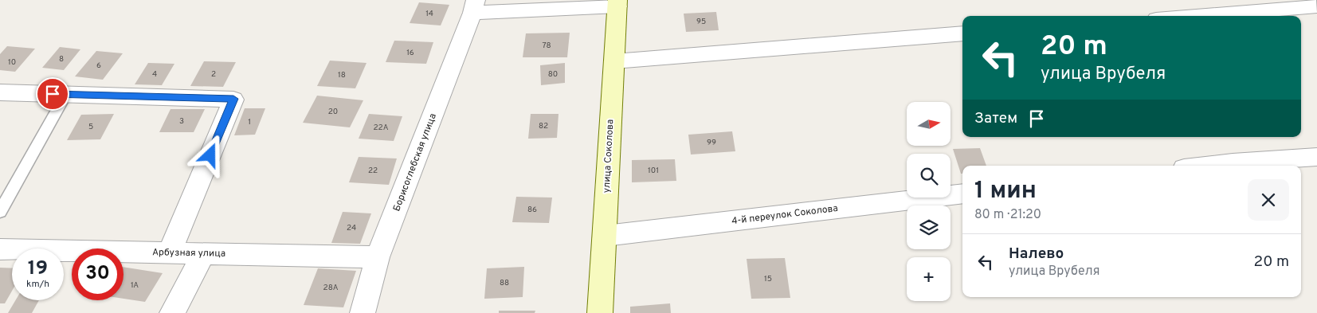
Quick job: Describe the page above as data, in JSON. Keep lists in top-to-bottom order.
{
  "streets": {
    "main road": ["улица Соколова"],
    "street": ["Борисоглебская улица", "4-й переулок Соколова", "Арбузная улица"]
  },
  "crossings": [
    ["улица Соколова", "4-й переулок Соколова"],
    ["Борисоглебская улица", "Арбузная улица"]
  ],
  "house_numbers": [
    "14",
    "95",
    "78",
    "16",
    "8",
    "10",
    "6",
    "4",
    "2",
    "80",
    "18",
    "20",
    "3",
    "1",
    "82",
    "5",
    "22А",
    "99",
    "22",
    "101",
    "86",
    "24",
    "15",
    "88",
    "1А",
    "28А"
  ],
  "north": "right",
  "page": {
    "turn": ["20 m", "улица Врубеля"],
    "then": "Затем",
    "map_buttons": "+",
    "heading": ["1 мин", "80 m · 21:20"],
    "list": [
      {
        "name": "Налево",
        "note": "улица Врубеля",
        "value": "20 m"
      }
    ],
    "speed": "19 km/h",
    "limit": "30"
  }
}
